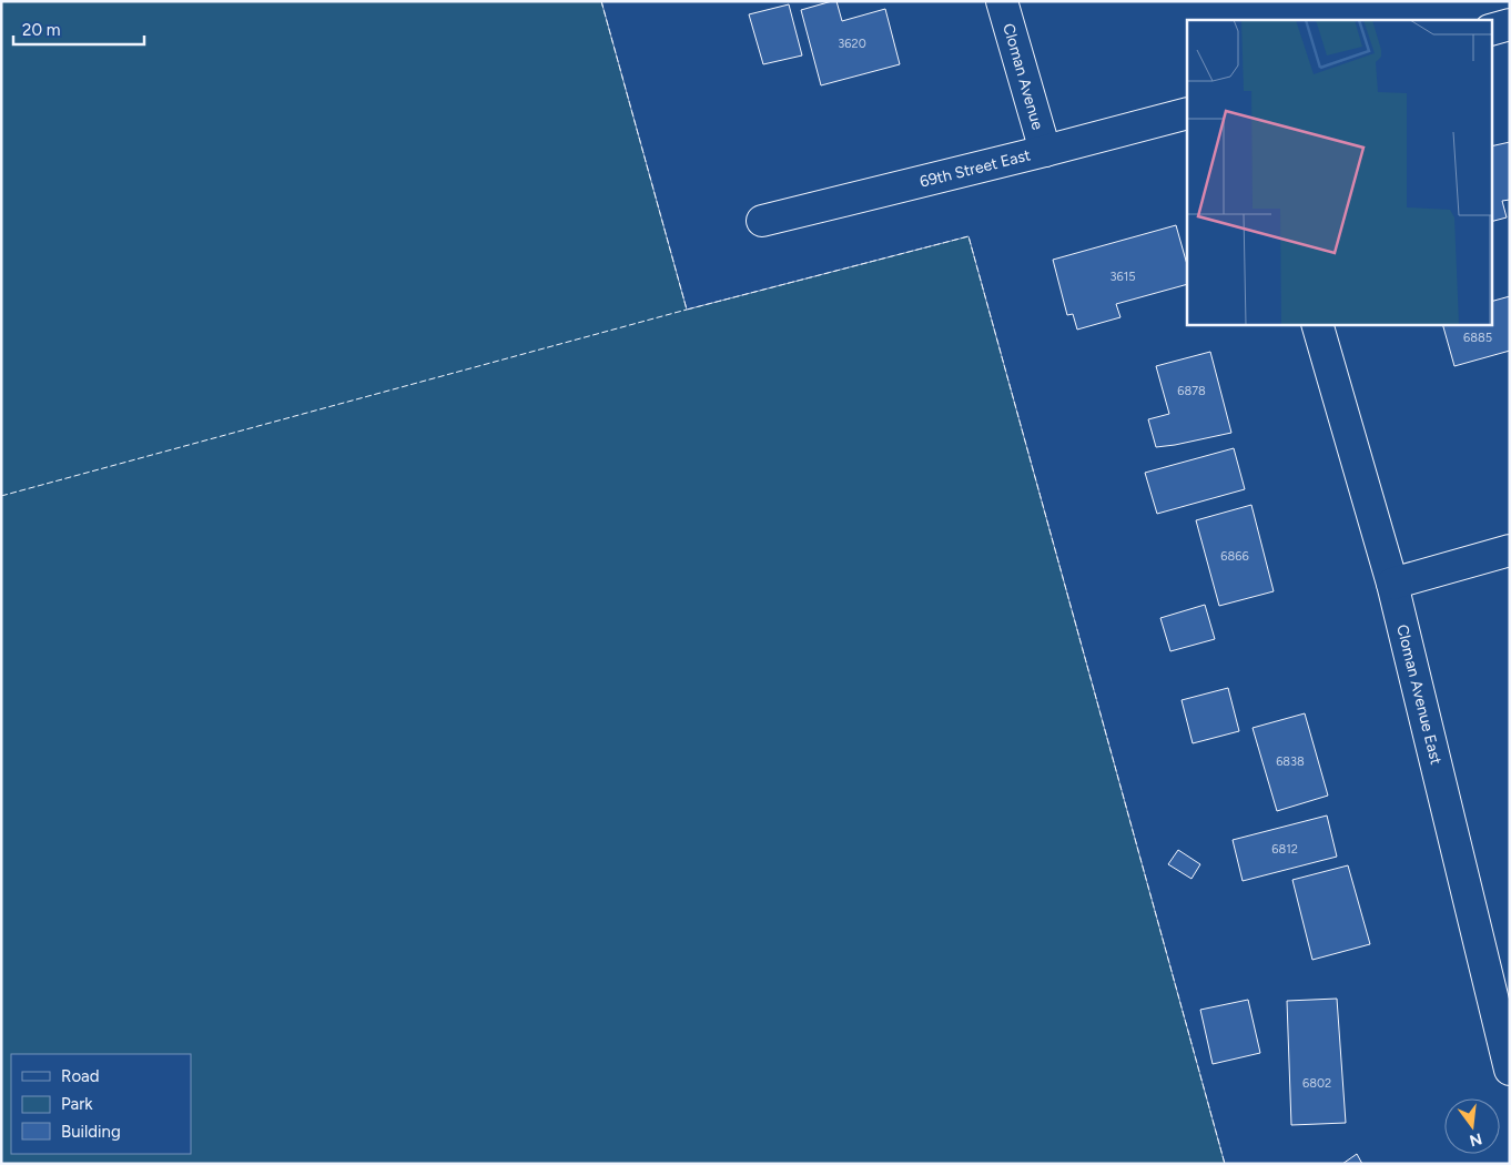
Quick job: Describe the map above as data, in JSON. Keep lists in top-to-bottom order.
{
  "streets": {
    "street": ["Cloman Avenue", "69th Street East", "Cloman Avenue East"]
  },
  "crossings": [
    ["Cloman Avenue", "69th Street East"]
  ],
  "house_numbers": [
    "3620",
    "3615",
    "6885",
    "6878",
    "6866",
    "6838",
    "6812",
    "6802"
  ],
  "legend": ["Road", "Park", "Building"],
  "scale_bar": "20 m",
  "north": "bottom"
}
